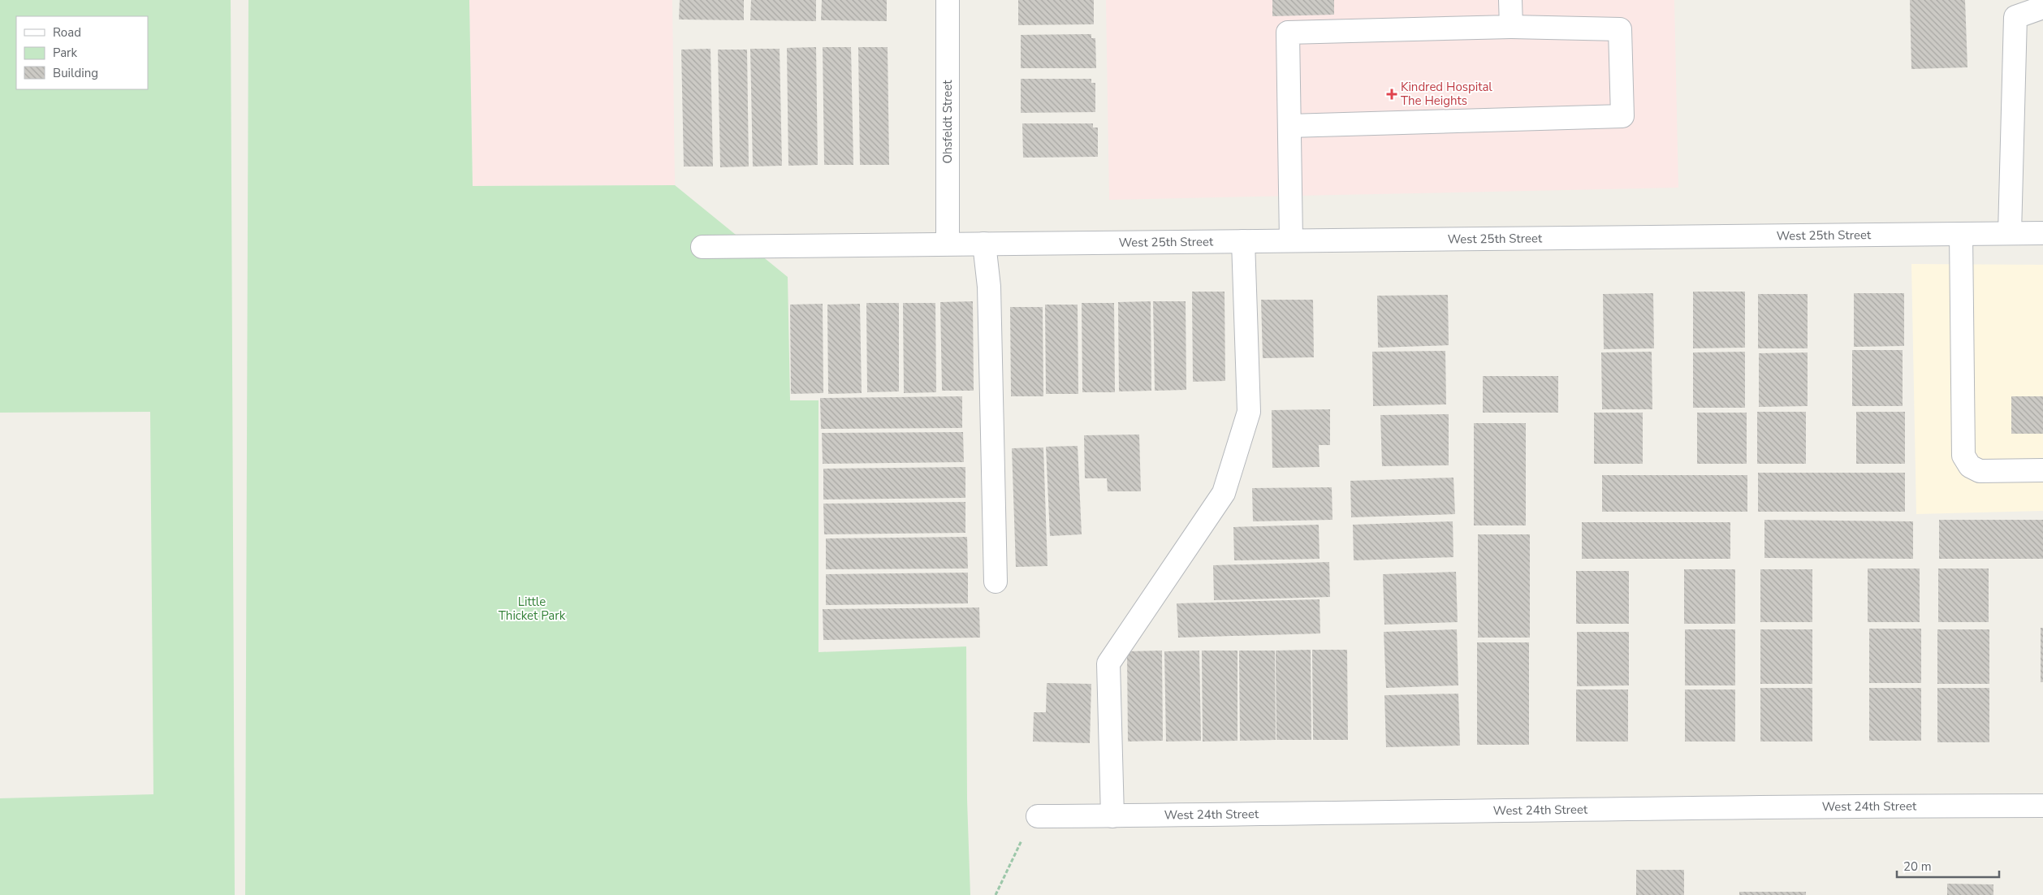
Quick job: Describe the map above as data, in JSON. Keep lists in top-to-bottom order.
{
  "streets": {
    "street": ["Ohsfeldt Street", "West 25th Street", "West 24th Street"]
  },
  "crossings": [
    ["Ohsfeldt Street", "West 25th Street"]
  ],
  "parks": ["Little Thicket Park"],
  "places": {
    "health": ["Kindred Hospital The Heights"]
  },
  "legend": ["Road", "Park", "Building"],
  "scale_bar": "20 m"
}
